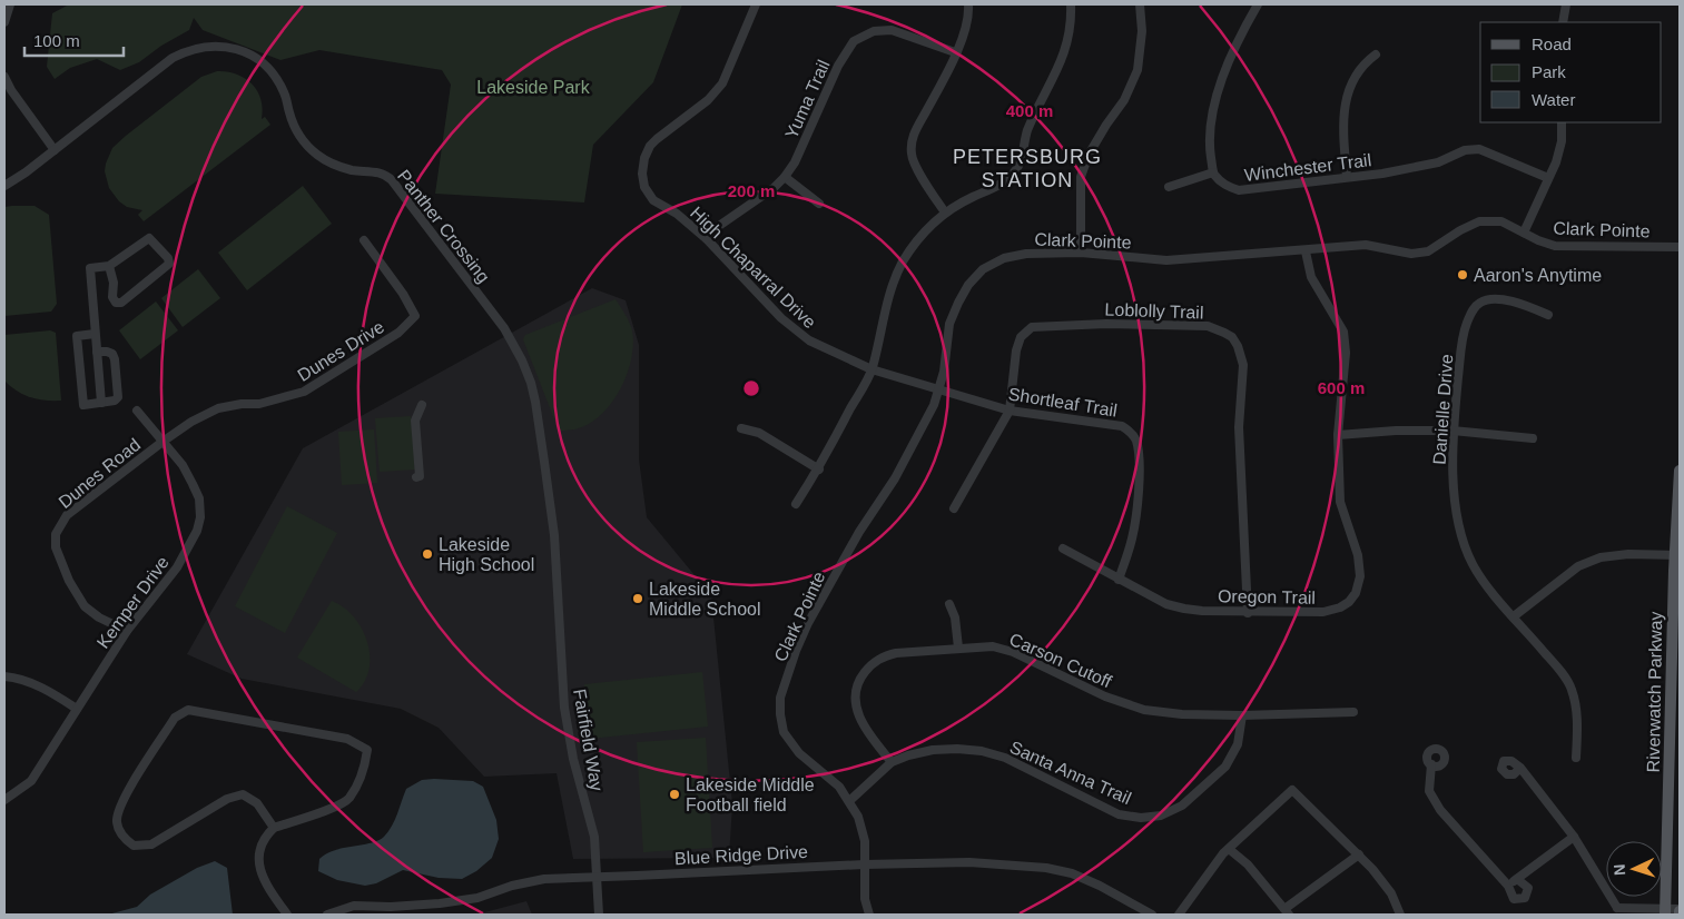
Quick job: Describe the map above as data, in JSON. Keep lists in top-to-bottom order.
{
  "streets": {
    "main road": ["Riverwatch Parkway"],
    "street": [
      "Yuma Trail",
      "Winchester Trail",
      "Panther Crossing",
      "Clark Pointe",
      "High Chaparral Drive",
      "Loblolly Trail",
      "Dunes Drive",
      "Shortleaf Trail",
      "Danielle Drive",
      "Dunes Road",
      "Oregon Trail",
      "Kemper Drive",
      "Carson Cutoff",
      "Fairfield Way",
      "Santa Anna Trail",
      "Blue Ridge Drive"
    ]
  },
  "crossings": [
    ["Yuma Trail", "High Chaparral Drive"],
    ["Panther Crossing", "Fairfield Way"],
    ["Clark Pointe", "High Chaparral Drive"],
    ["Clark Pointe", "Shortleaf Trail"],
    ["Clark Pointe", "Oregon Trail"],
    ["Clark Pointe", "Santa Anna Trail"],
    ["Clark Pointe", "Blue Ridge Drive"],
    ["High Chaparral Drive", "Shortleaf Trail"],
    ["Loblolly Trail", "Shortleaf Trail"],
    ["Loblolly Trail", "Oregon Trail"],
    ["Dunes Drive", "Dunes Road"],
    ["Dunes Drive", "Kemper Drive"],
    ["Shortleaf Trail", "Oregon Trail"],
    ["Dunes Road", "Kemper Drive"],
    ["Carson Cutoff", "Santa Anna Trail"],
    ["Fairfield Way", "Blue Ridge Drive"]
  ],
  "districts": ["PETERSBURG STATION"],
  "parks": ["Lakeside Park"],
  "places": [
    "Aaron's Anytime",
    "Lakeside High School",
    "Lakeside Middle School",
    "Lakeside Middle Football field"
  ],
  "legend": ["Road", "Park", "Water"],
  "scale_bar": "100 m",
  "north": "left",
  "rings": ["400 m", "200 m", "600 m"]
}
